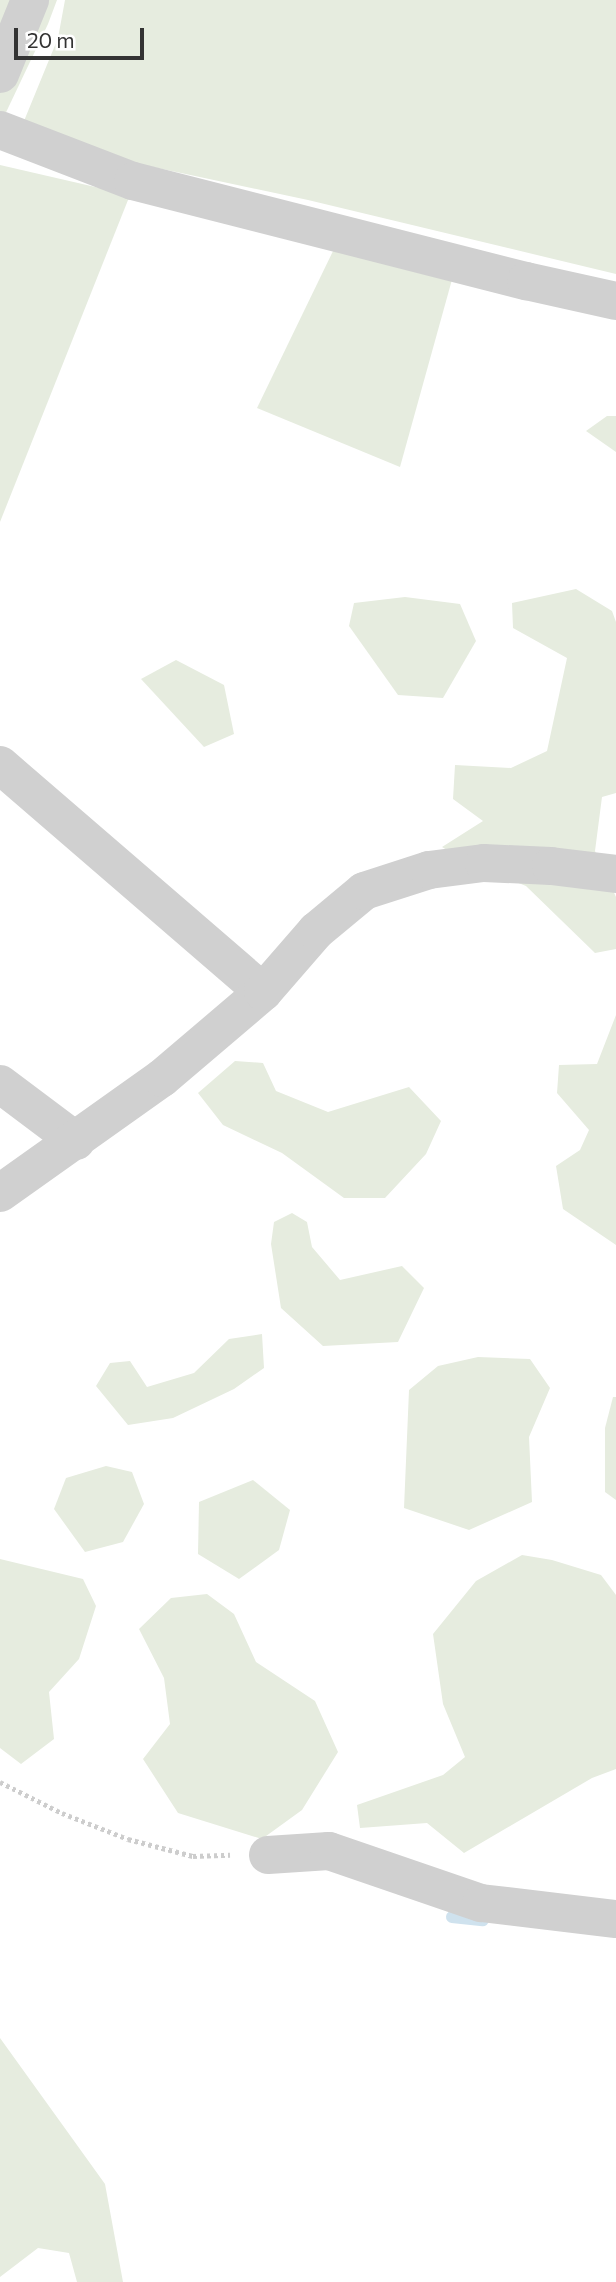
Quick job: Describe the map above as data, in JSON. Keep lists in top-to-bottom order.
{
  "scale_bar": "20 m"
}
